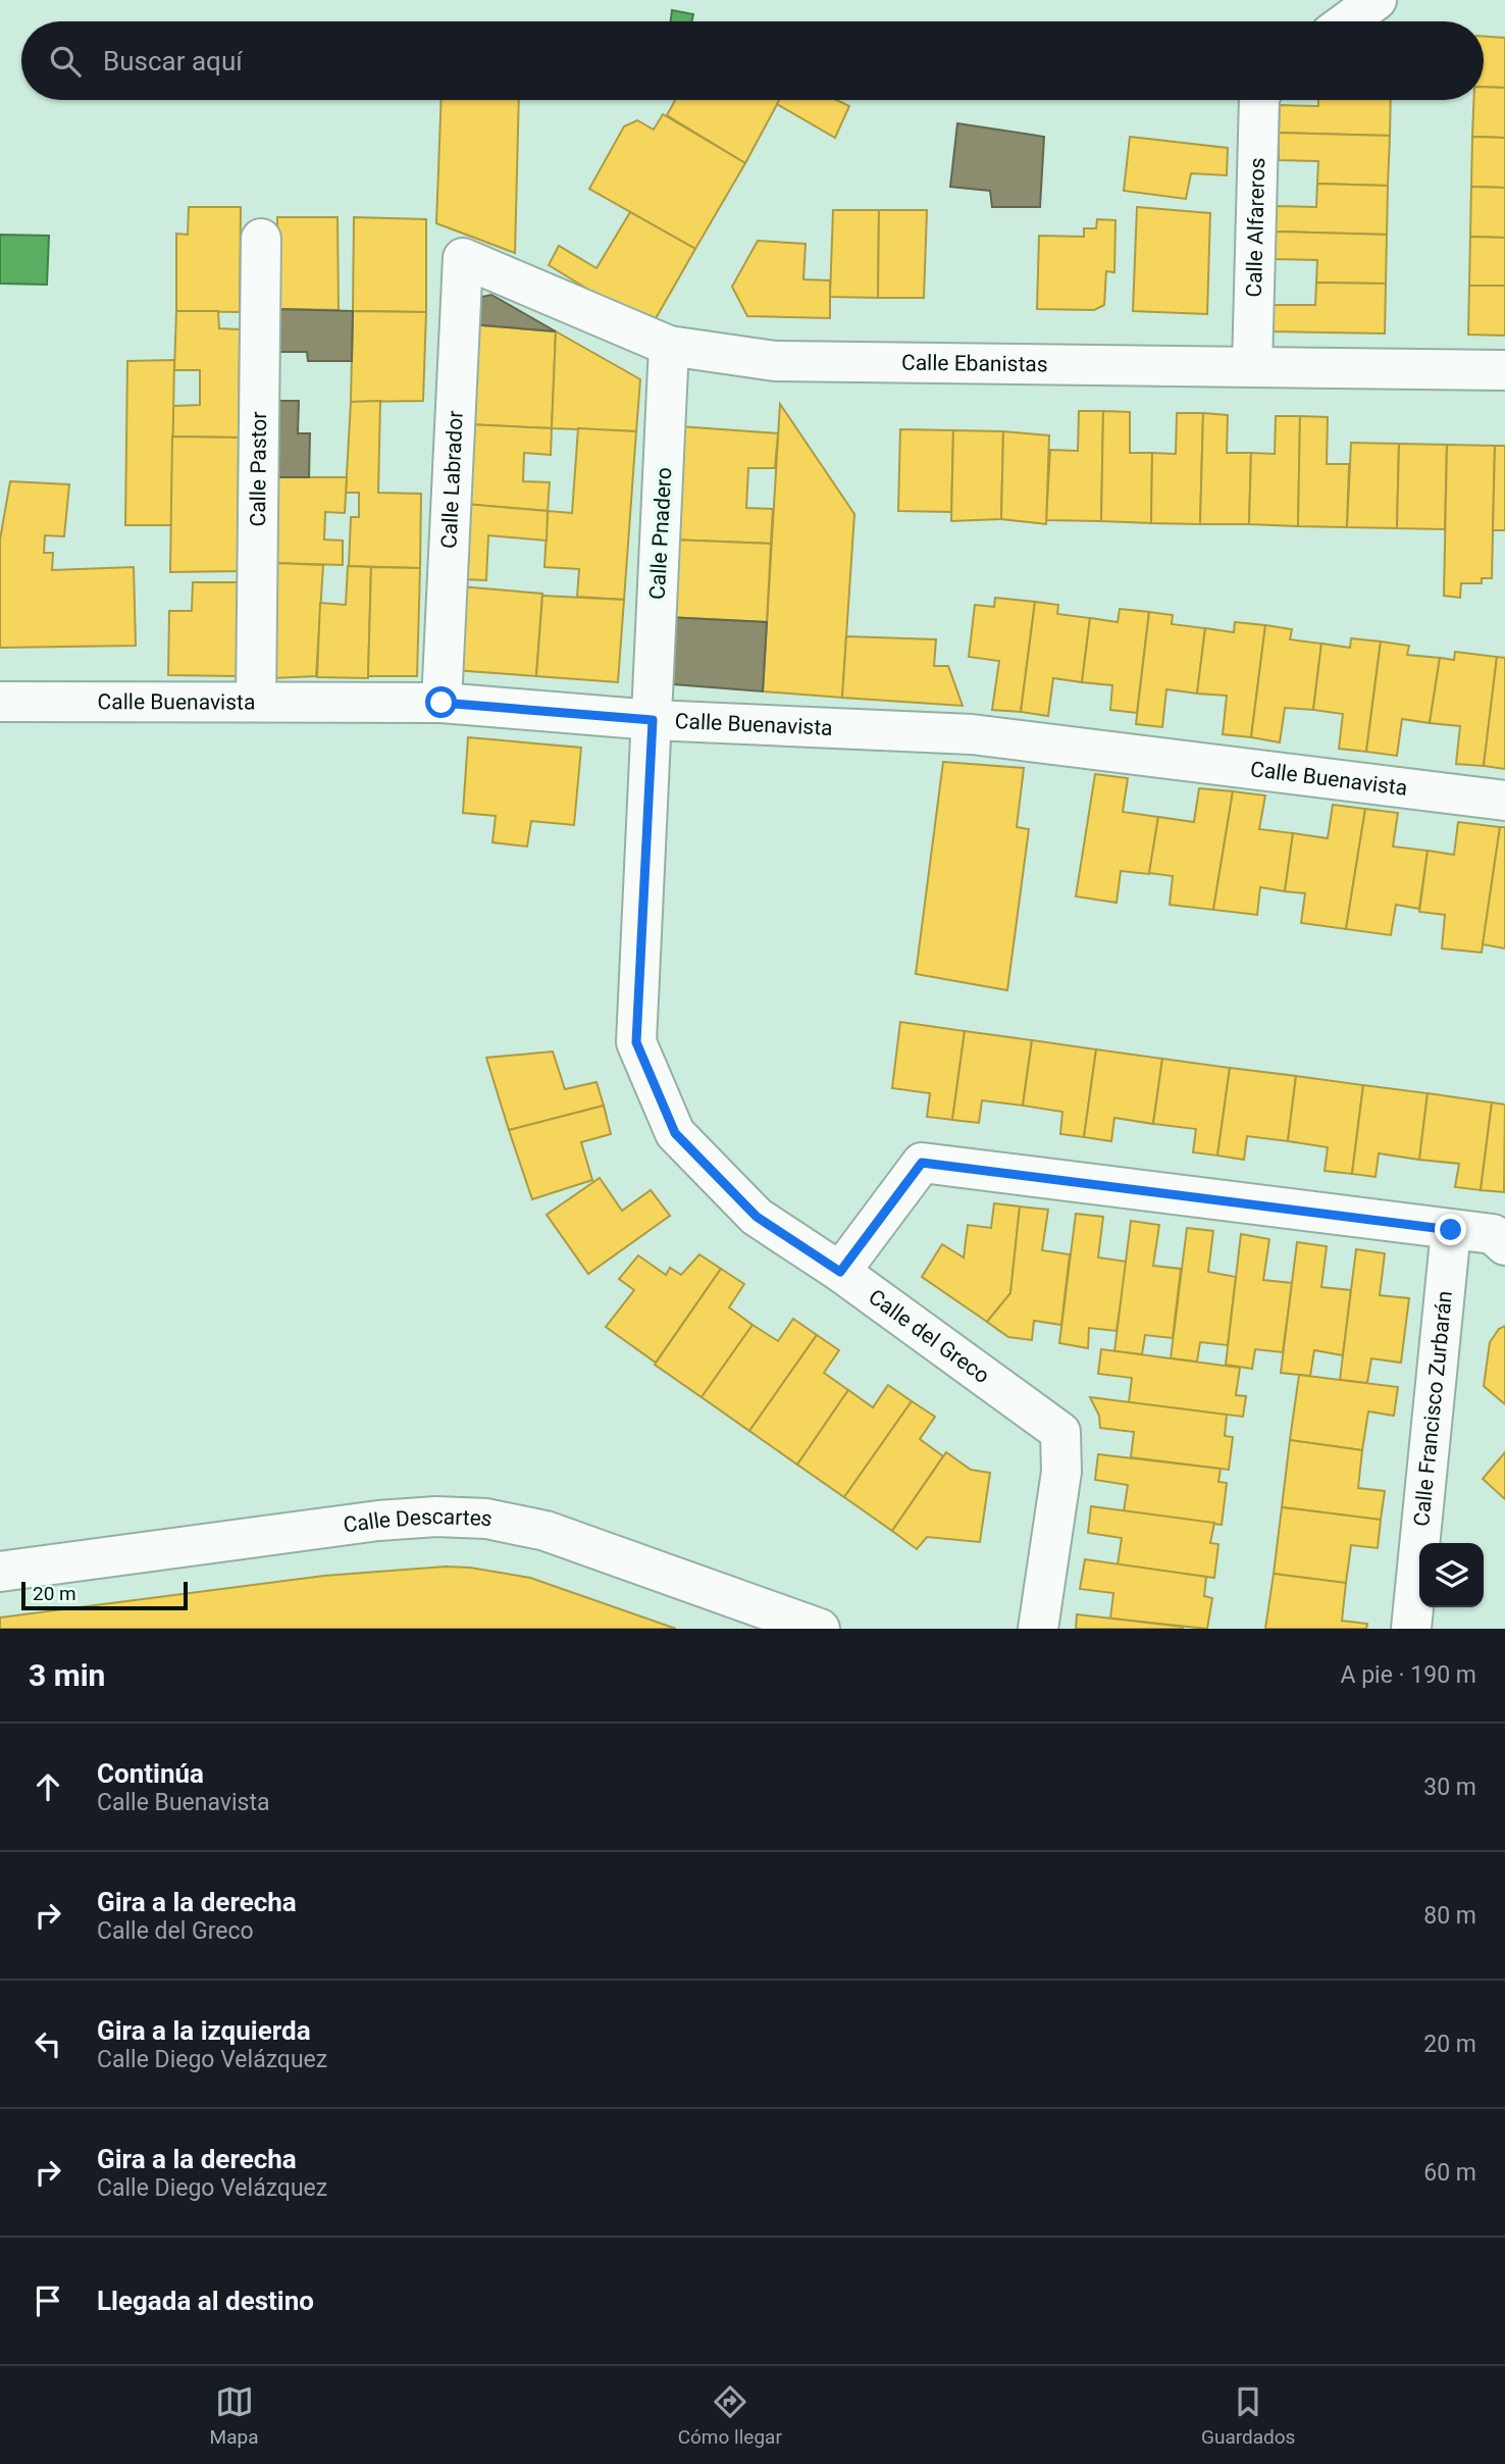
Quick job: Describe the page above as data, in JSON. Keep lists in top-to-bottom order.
{
  "streets": {
    "street": [
      "Calle Alfareros",
      "Calle Ebanistas",
      "Calle Pastor",
      "Calle Labrador",
      "Calle Pnadero",
      "Calle Buenavista",
      "Calle del Greco",
      "Calle Francisco Zurbarán",
      "Calle Descartes"
    ]
  },
  "crossings": [
    ["Calle Alfareros", "Calle Ebanistas"],
    ["Calle Ebanistas", "Calle Labrador"],
    ["Calle Ebanistas", "Calle Pnadero"],
    ["Calle Pastor", "Calle Buenavista"],
    ["Calle Labrador", "Calle Buenavista"],
    ["Calle Pnadero", "Calle Buenavista"],
    ["Calle Pnadero", "Calle del Greco"],
    ["Calle Buenavista", "Calle del Greco"]
  ],
  "scale_bar": "20 m",
  "page": {
    "search": "Buscar aquí",
    "scale": "20 m",
    "heading": ["3 min", "A pie · 190 m"],
    "list": [
      ["Continúa", "Calle Buenavista", "30 m"],
      ["Gira a la derecha", "Calle del Greco", "80 m"],
      ["Gira a la izquierda", "Calle Diego Velázquez", "20 m"],
      ["Gira a la derecha", "Calle Diego Velázquez", "60 m"],
      "Llegada al destino"
    ],
    "nav": ["Mapa", "Cómo llegar", "Guardados"]
  }
}
